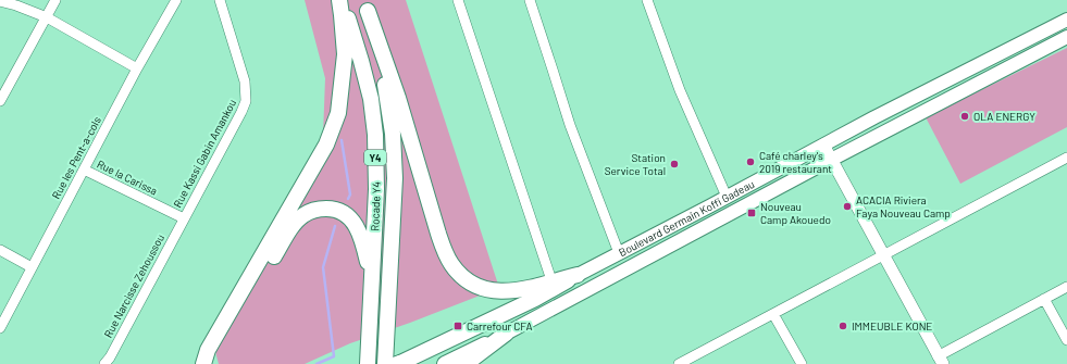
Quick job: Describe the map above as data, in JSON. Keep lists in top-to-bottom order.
{
  "streets": {
    "main road": ["Y4", "Rocade Y4", "Boulevard Germain Koffi Gadeau"],
    "street": [
      "Rue Kassi Gabin Amankou",
      "Rue les Pent-a-cols",
      "Rue la Carissa",
      "Rue Narcisse Zehoussou"
    ]
  },
  "crossings": [
    ["Rue Kassi Gabin Amankou", "Rue la Carissa"],
    ["Rue Kassi Gabin Amankou", "Rue Narcisse Zehoussou"],
    ["Rue les Pent-a-cols", "Rue la Carissa"],
    ["Rue la Carissa", "Rue Narcisse Zehoussou"]
  ],
  "places": {
    "other": [
      "OLA ENERGY",
      "Café charley's 2019 restaurant",
      "Station Service Total",
      "ACACIA Riviera Faya Nouveau Camp",
      "IMMEUBLE KONE"
    ],
    "transit": ["Nouveau Camp Akouedo", "Carrefour CFA"]
  }
}
